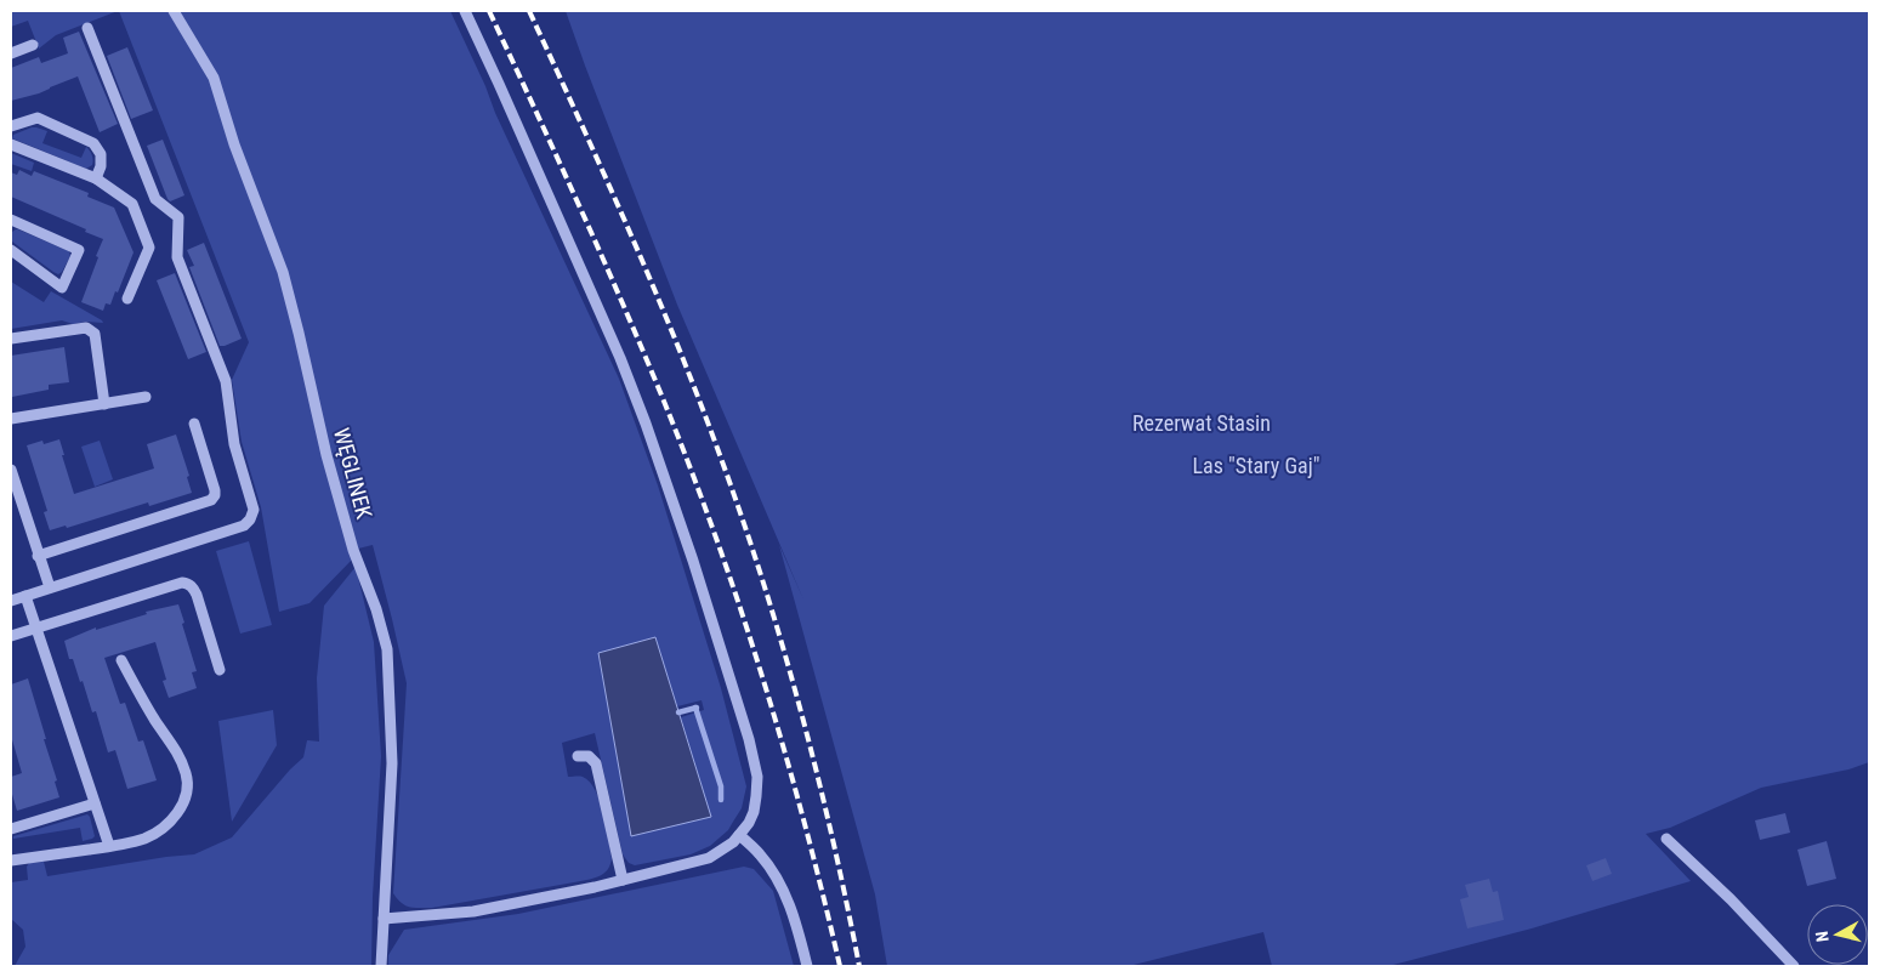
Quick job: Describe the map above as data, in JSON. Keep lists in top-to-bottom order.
{
  "streets": {
    "street": ["WĘGLINEK"]
  },
  "parks": ["Rezerwat Stasin", "Las \"Stary Gaj\""],
  "north": "left"
}
